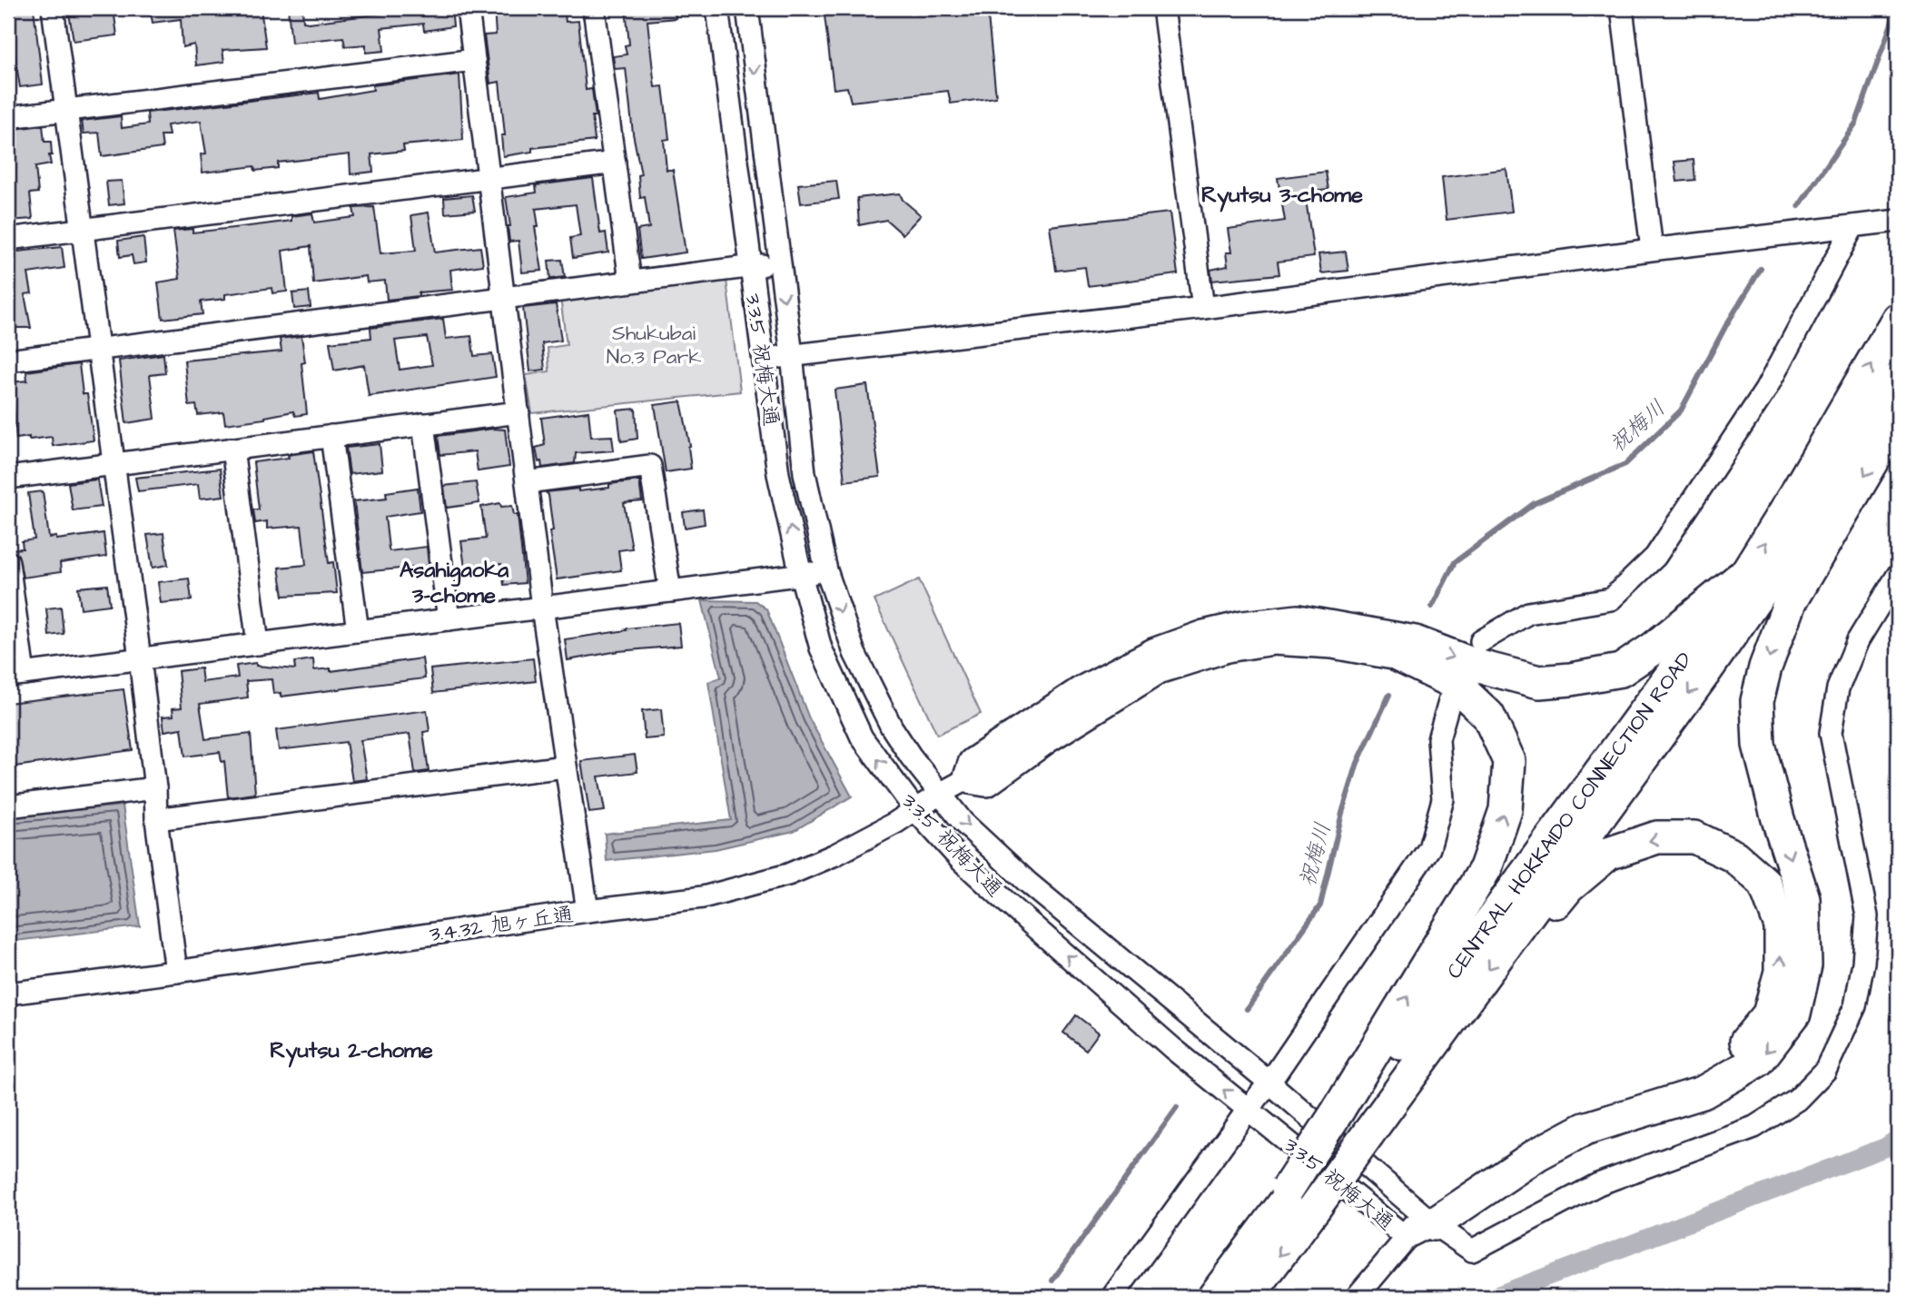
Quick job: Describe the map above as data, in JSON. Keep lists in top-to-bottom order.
{
  "streets": {
    "highway": ["CENTRAL HOKKAIDO CONNECTION ROAD"],
    "street": ["3.3.5 祝梅大通", "3.4.32 旭ヶ丘通"]
  },
  "crossings": [
    ["3.3.5 祝梅大通", "3.4.32 旭ヶ丘通"]
  ],
  "districts": ["Ryutsu 3-chome", "Asahigaoka 3-chome", "Ryutsu 2-chome"],
  "water": ["祝梅川"],
  "parks": ["Shukubai No.3 Park"]
}
